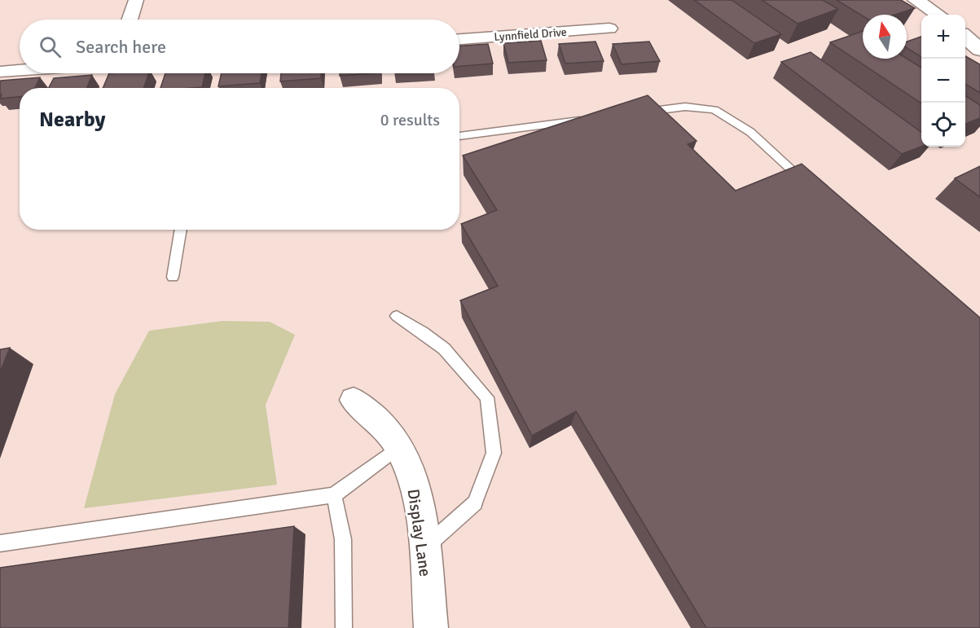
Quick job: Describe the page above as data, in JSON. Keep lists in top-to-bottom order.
{
  "streets": {
    "street": ["Lynnfield Drive", "Display Lane"]
  },
  "north": "top",
  "page": {
    "map_buttons": ["+", "−"],
    "search": "Search here",
    "heading": ["Nearby", "0 results"]
  }
}
